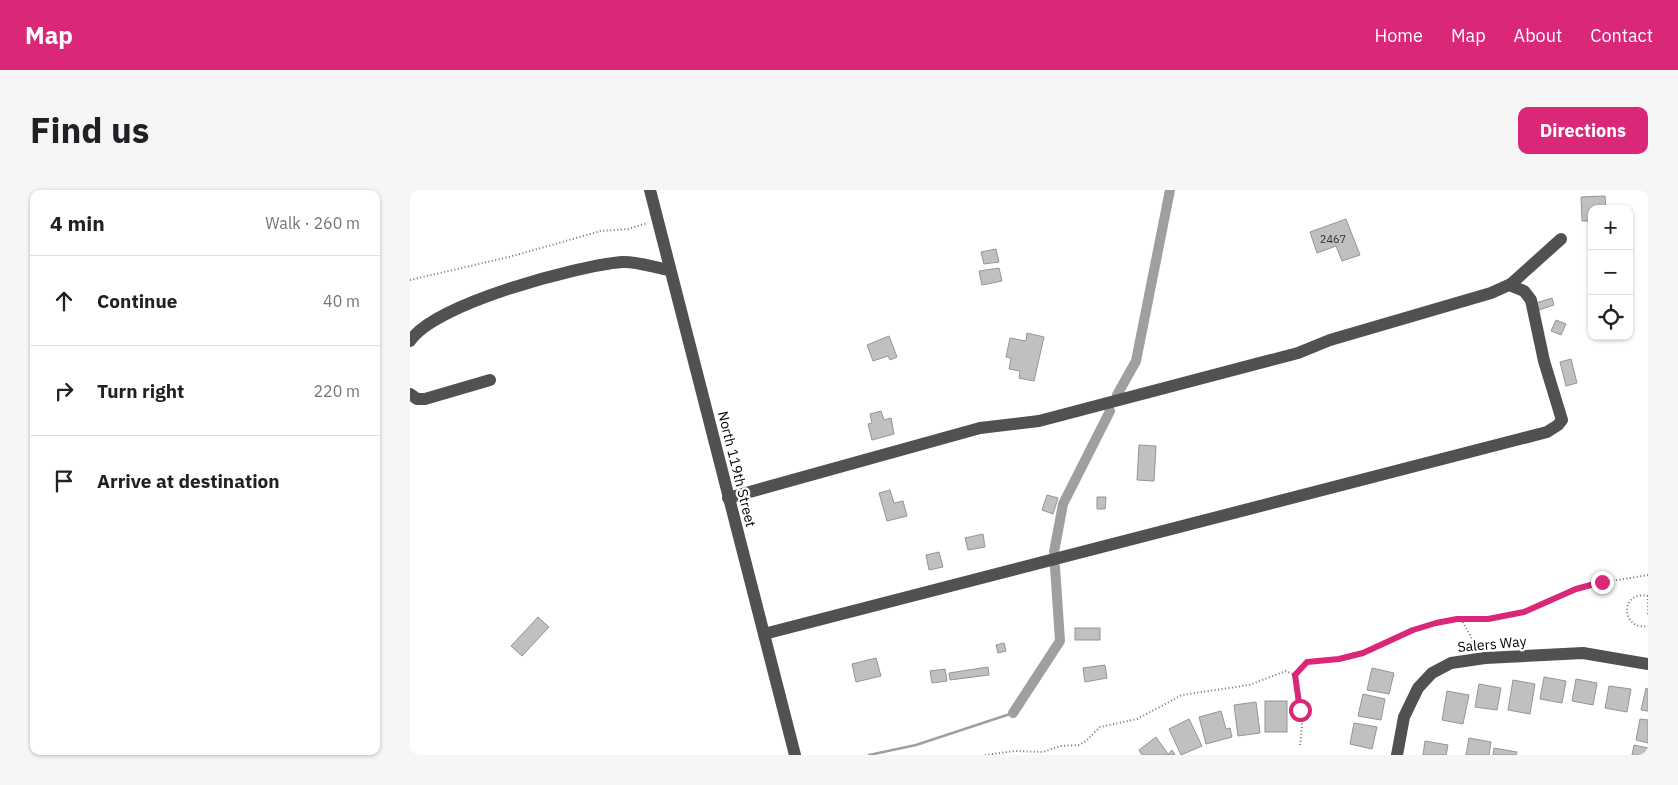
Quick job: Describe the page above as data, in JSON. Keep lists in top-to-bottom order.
{
  "streets": {
    "street": ["North 119th Street", "Salers Way"]
  },
  "house_numbers": ["2467"],
  "page": {
    "header": "Map",
    "nav": [
      "Home",
      "Map",
      "About",
      "Contact"
    ],
    "title": "Find us",
    "buttons": "Directions",
    "heading": ["4 min", "Walk · 260 m"],
    "map_buttons": ["+", "−"],
    "list": [
      ["Continue", "40 m"],
      ["Turn right", "220 m"],
      "Arrive at destination"
    ]
  }
}
